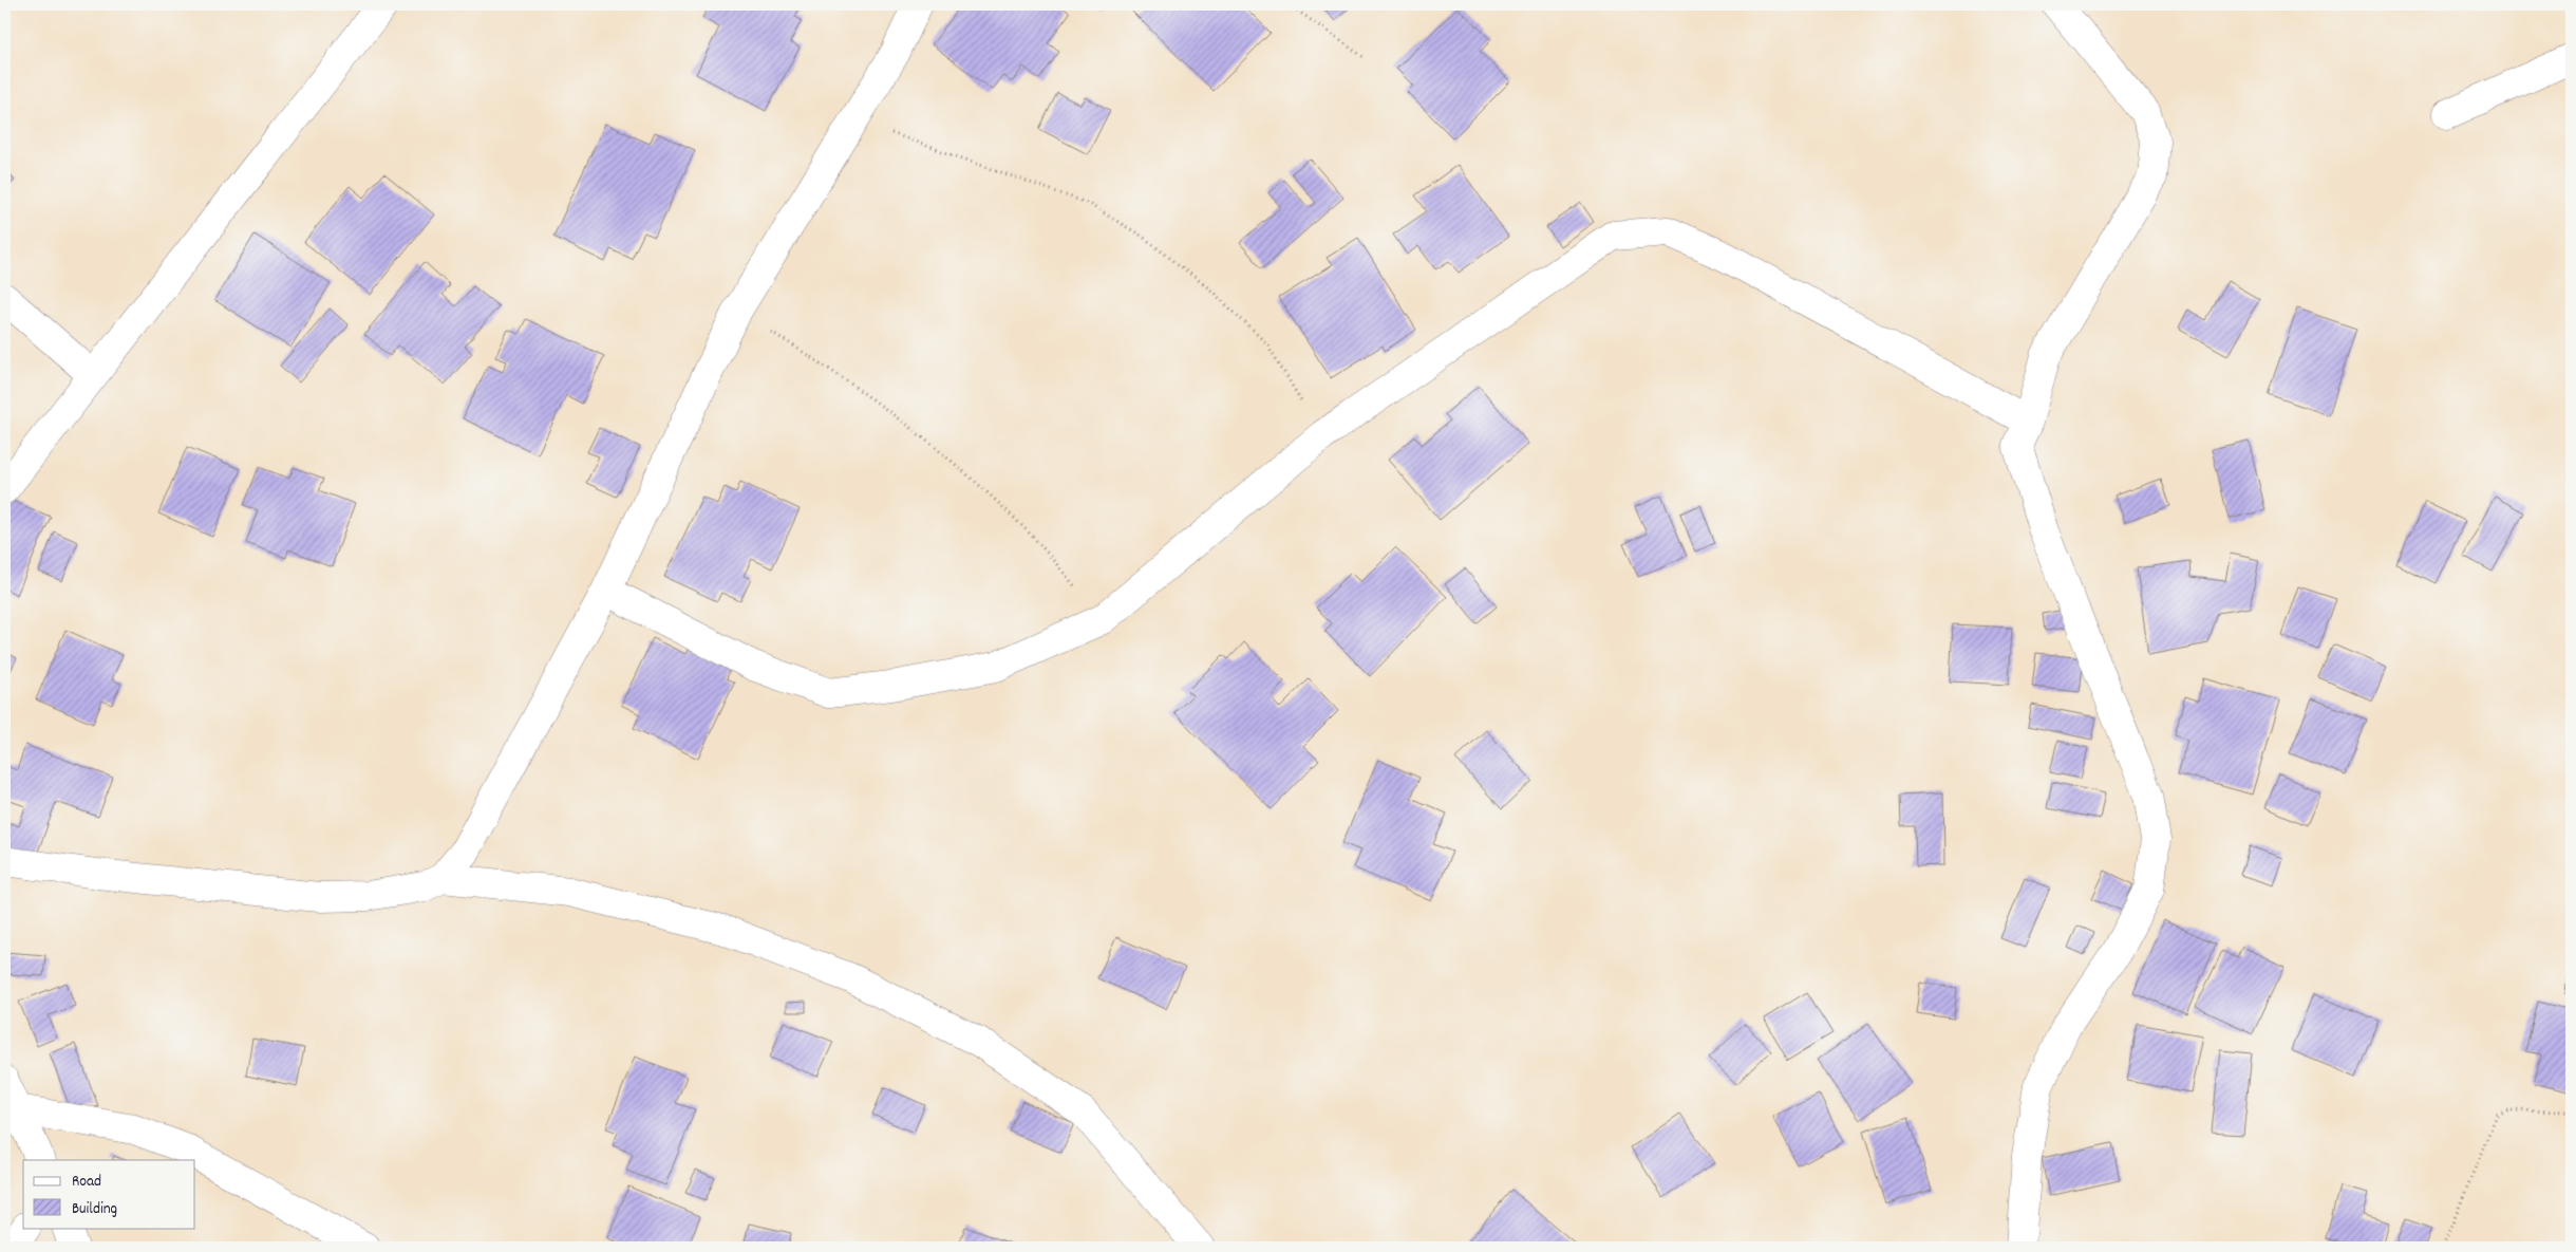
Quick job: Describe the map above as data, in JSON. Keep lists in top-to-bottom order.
{
  "legend": ["Road", "Building"]
}
